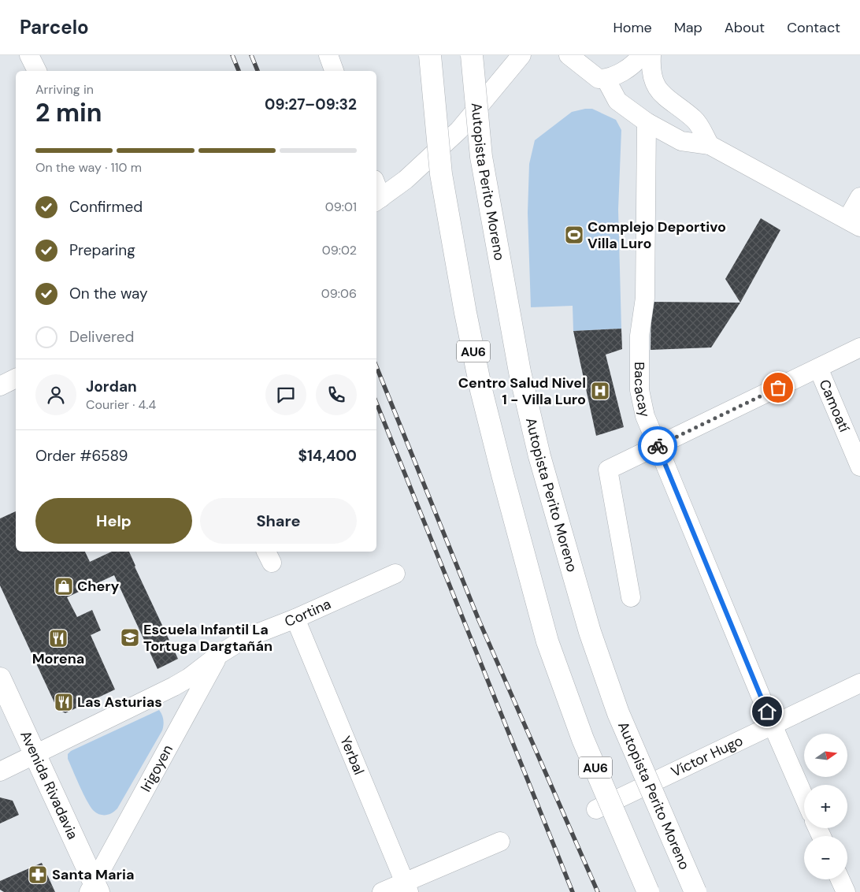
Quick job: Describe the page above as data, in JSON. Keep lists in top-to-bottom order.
{
  "streets": {
    "main road": ["Autopista Perito Moreno", "AU6", "Avenida Rivadavia"],
    "street": [
      "Bacacay",
      "Camoatí",
      "Cortina",
      "Yerbal",
      "Víctor Hugo",
      "Irigoyen"
    ]
  },
  "crossings": [
    ["Bacacay", "Víctor Hugo"],
    ["Cortina", "Yerbal"],
    ["Cortina", "Irigoyen"],
    ["Cortina", "Avenida Rivadavia"],
    ["Irigoyen", "Avenida Rivadavia"]
  ],
  "places": {
    "sports": ["Complejo Deportivo Villa Luro"],
    "hospital": ["Centro Salud Nivel 1 - Villa Luro"],
    "shop": ["Chery"],
    "school or university": ["Escuela Infantil La Tortuga Dargtañán"],
    "restaurant": ["Morena", "Las Asturias"],
    "pharmacy": ["Santa Maria"]
  },
  "north": "right",
  "page": {
    "header": "Parcelo",
    "nav": [
      "Home",
      "Map",
      "About",
      "Contact"
    ],
    "heading": ["2 min", "Arriving in", "09:27–09:32"],
    "panel": [
      "Jordan",
      "Courier · 4.4",
      "Order #6589",
      "$14,400"
    ],
    "bar": "On the way · 110 m",
    "list": [
      ["Confirmed", "09:01"],
      ["Preparing", "09:02"],
      ["On the way", "09:06"],
      "Delivered"
    ],
    "buttons": ["Help", "Share"],
    "map_buttons": ["+", "−"]
  }
}
